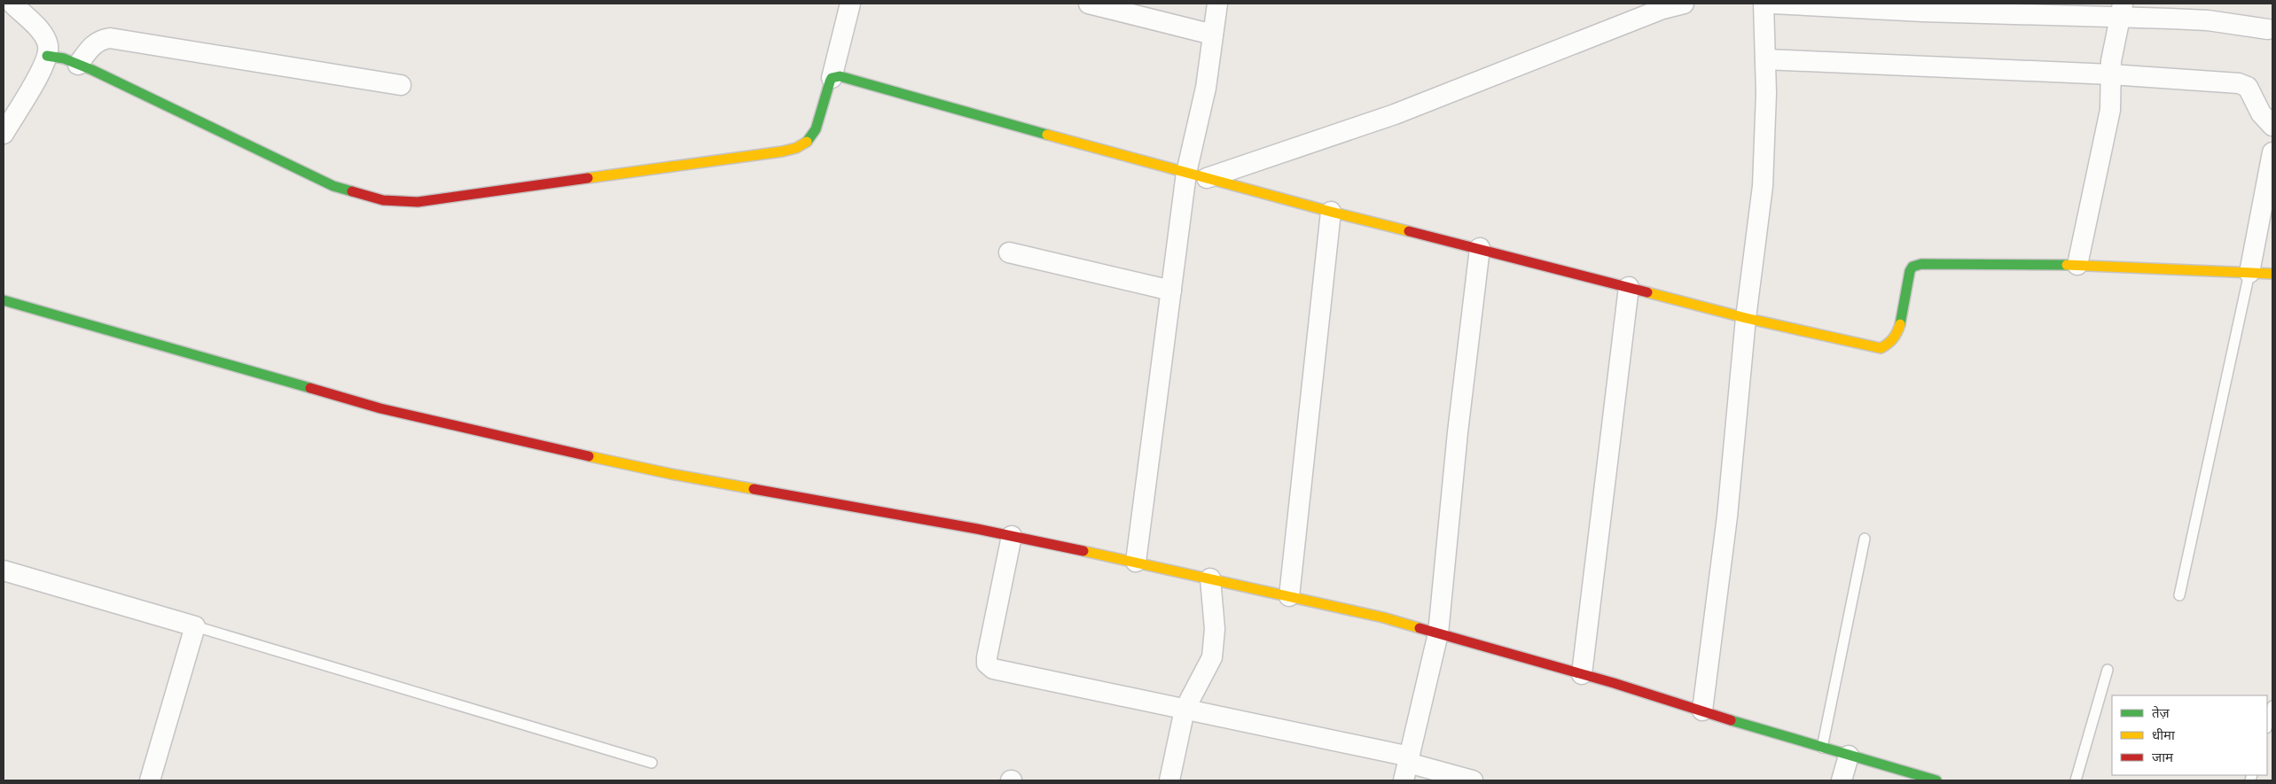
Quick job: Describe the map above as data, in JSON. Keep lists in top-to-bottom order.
{
  "legend": ["तेज़", "धीमा", "जाम"]
}
